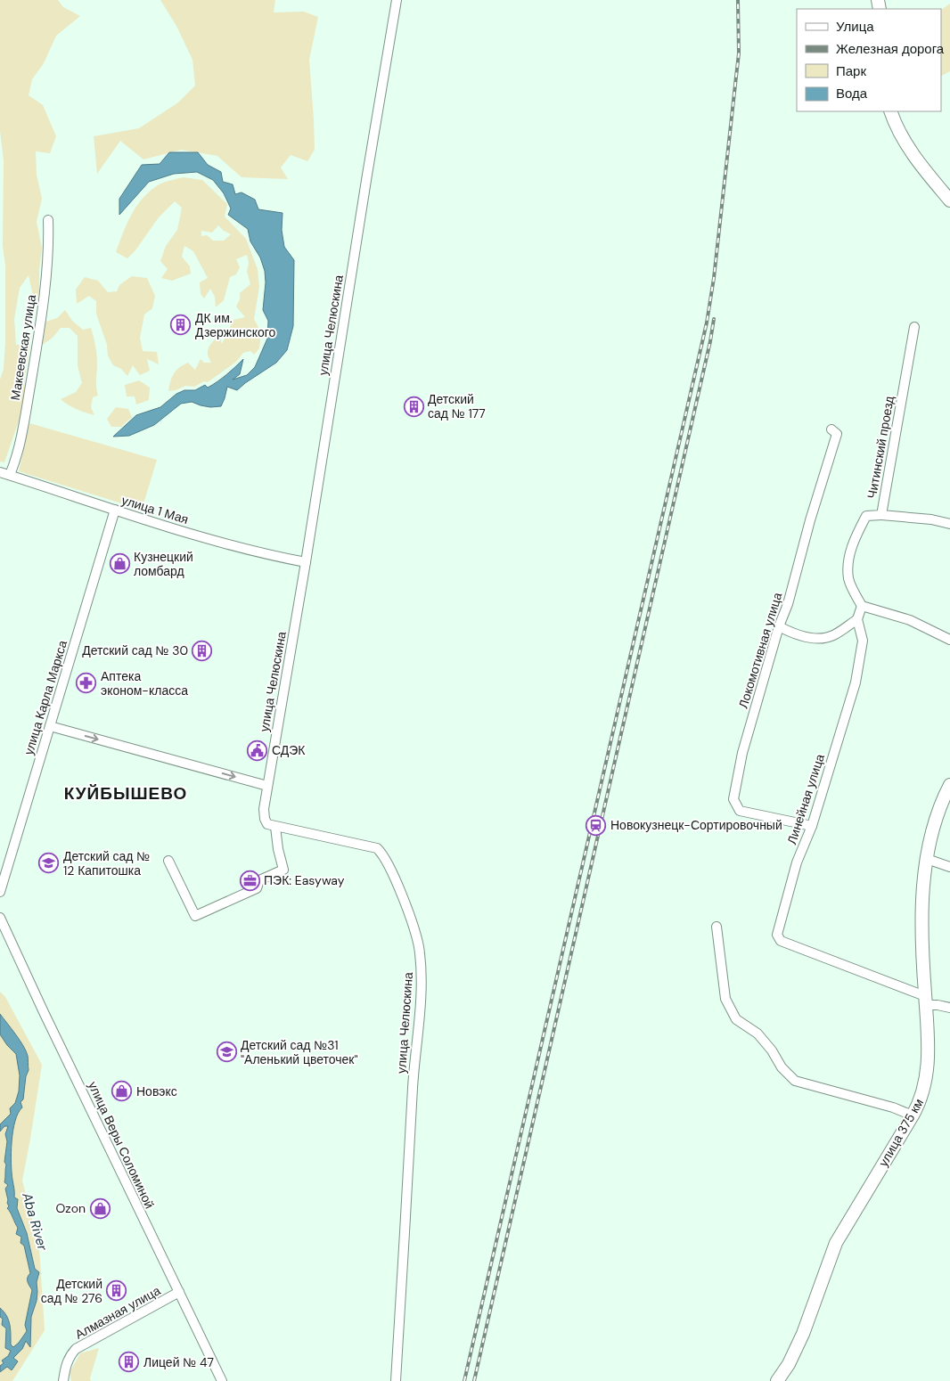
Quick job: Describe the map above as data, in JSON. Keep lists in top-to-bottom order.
{
  "streets": {
    "main road": ["улица 375 км"],
    "street": [
      "улица Челюскина",
      "Макеевская улица",
      "Читинский проезд",
      "улица 1 Мая",
      "Локомотивная улица",
      "улица Карла Маркса",
      "Линейная улица",
      "улица Веры Соломиной",
      "Алмазная улица"
    ]
  },
  "crossings": [
    ["улица Челюскина", "улица 1 Мая"],
    ["Макеевская улица", "улица 1 Мая"],
    ["улица 1 Мая", "улица Карла Маркса"],
    ["Локомотивная улица", "Линейная улица"],
    ["Линейная улица", "улица 375 км"],
    ["улица Веры Соломиной", "Алмазная улица"]
  ],
  "districts": ["КУЙБЫШЕВО"],
  "water": ["Aba River"],
  "places": {
    "building": [
      "ДК им. Дзержинского",
      "Детский сад № 177",
      "Детский сад № 30",
      "Детский сад № 276",
      "Лицей № 47"
    ],
    "shop": ["Кузнецкий ломбард", "Новэкс", "Ozon"],
    "pharmacy": ["Аптека эконом-класса"],
    "public building": ["СДЭК"],
    "station": ["Новокузнецк-Сортировочный"],
    "school or university": ["Детский сад № 12 Капитошка", "Детский сад №31 \"Аленький цветочек\""],
    "office": ["ПЭК: Easyway"]
  },
  "legend": [
    "Улица",
    "Железная дорога",
    "Парк",
    "Вода"
  ]
}
